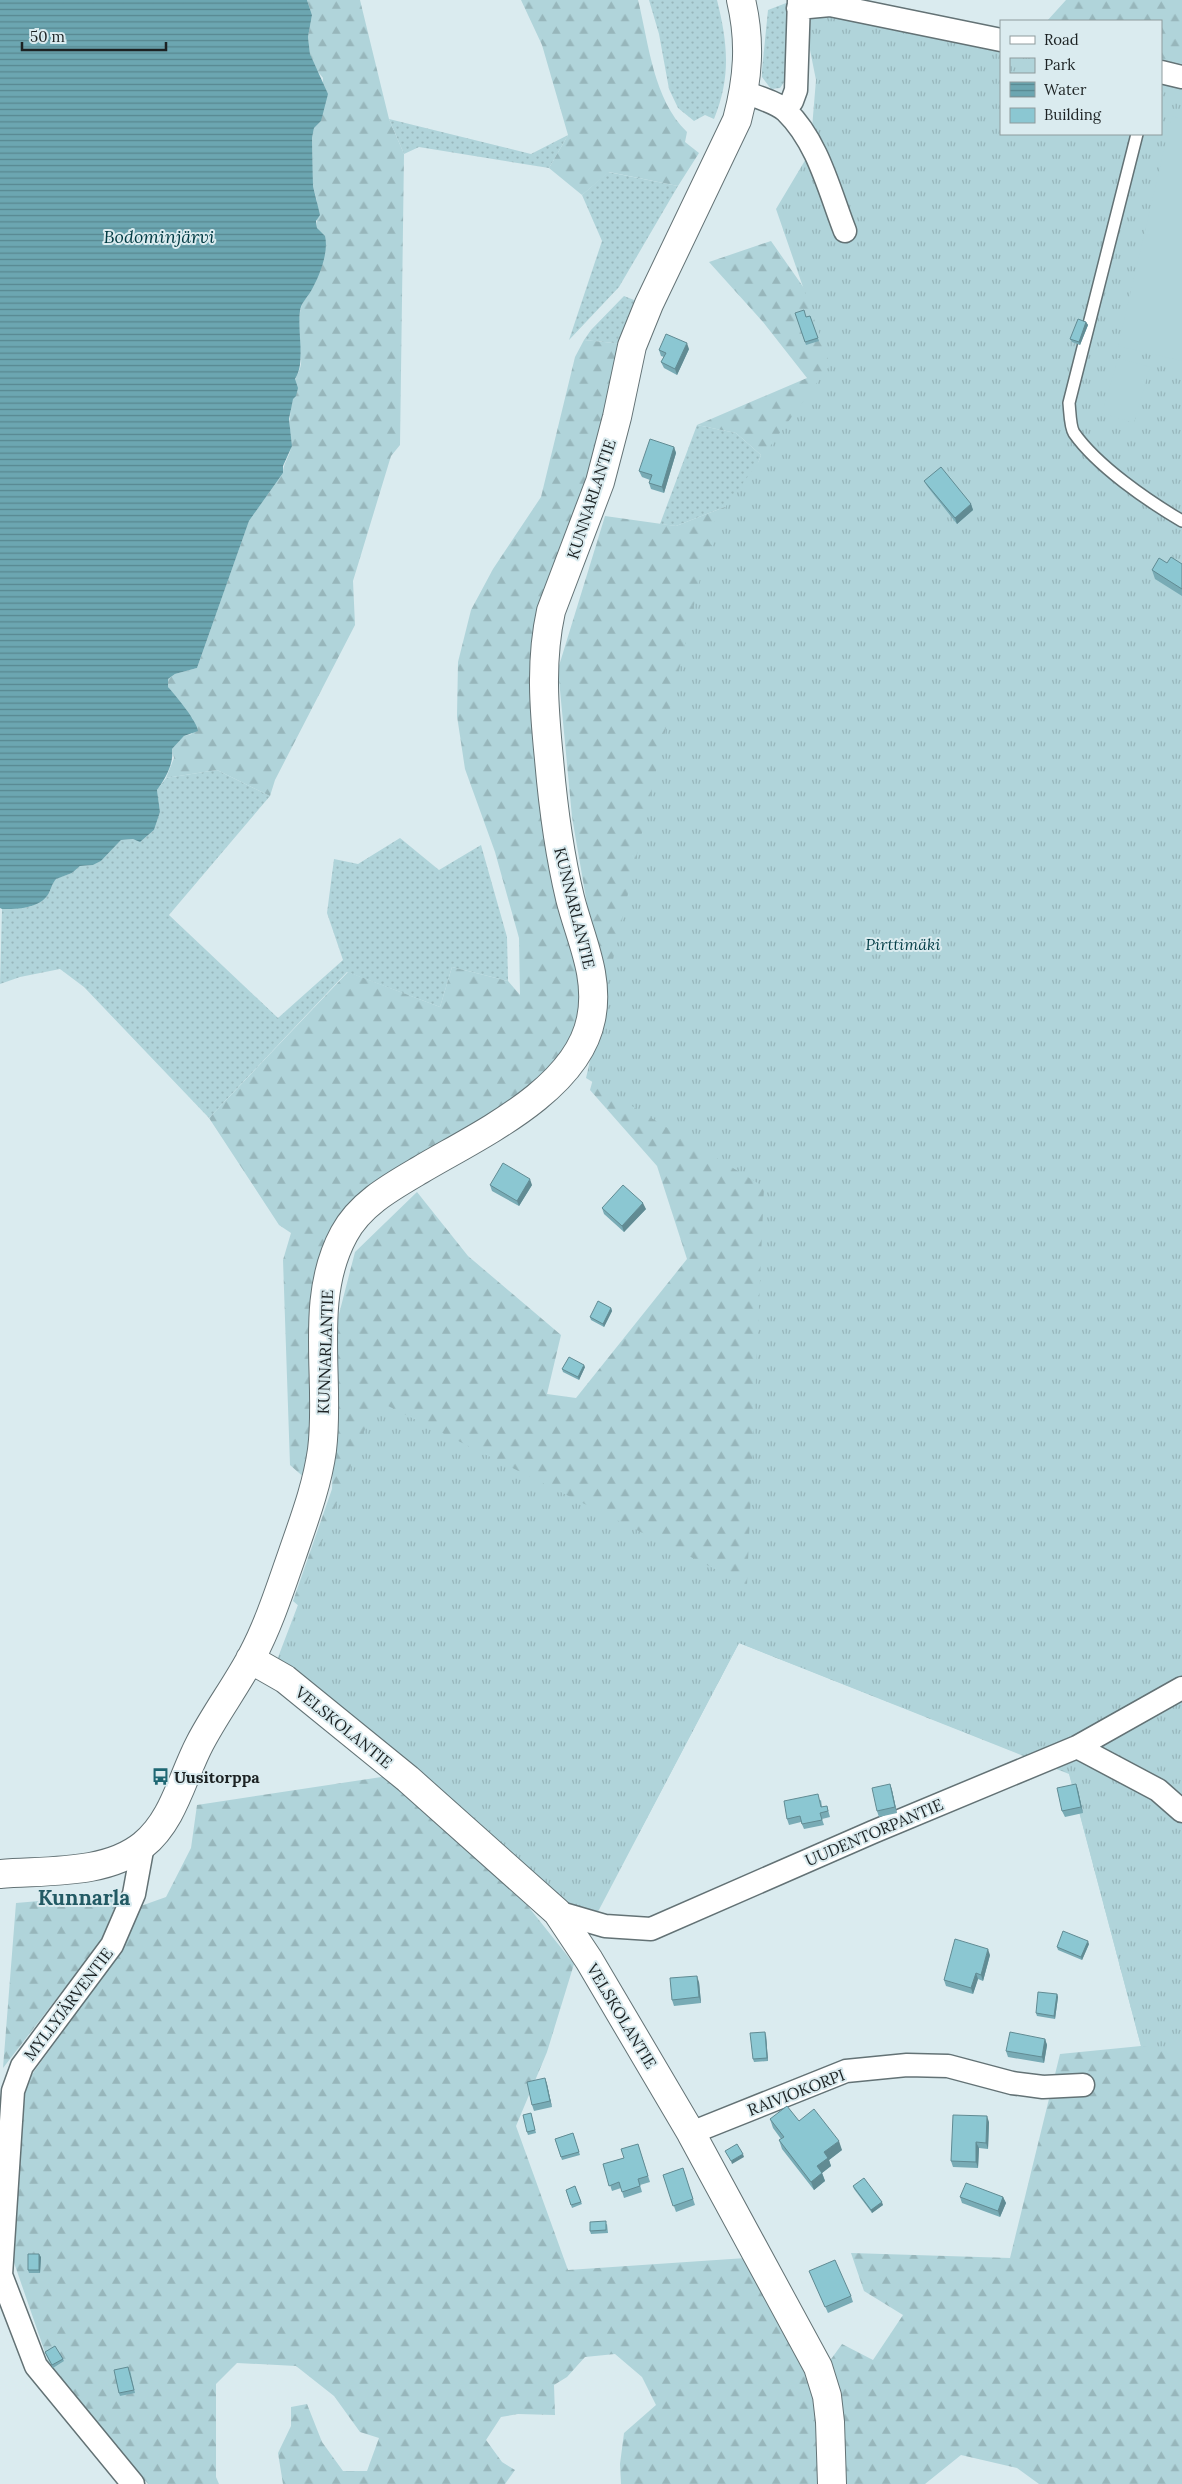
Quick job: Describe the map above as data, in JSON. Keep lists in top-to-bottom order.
{
  "streets": {
    "main road": ["KUNNARLANTIE", "VELSKOLANTIE"],
    "street": ["UUDENTORPANTIE", "MYLLYJÄRVENTIE", "RAIVIOKORPI"]
  },
  "crossings": [
    ["KUNNARLANTIE", "VELSKOLANTIE"],
    ["KUNNARLANTIE", "MYLLYJÄRVENTIE"],
    ["VELSKOLANTIE", "UUDENTORPANTIE"],
    ["VELSKOLANTIE", "RAIVIOKORPI"]
  ],
  "districts": ["Kunnarla"],
  "water": ["Bodominjärvi"],
  "parks": ["Pirttimäki"],
  "places": {
    "bus stop": ["Uusitorppa"]
  },
  "legend": [
    "Road",
    "Park",
    "Water",
    "Building"
  ],
  "scale_bar": "50 m"
}
